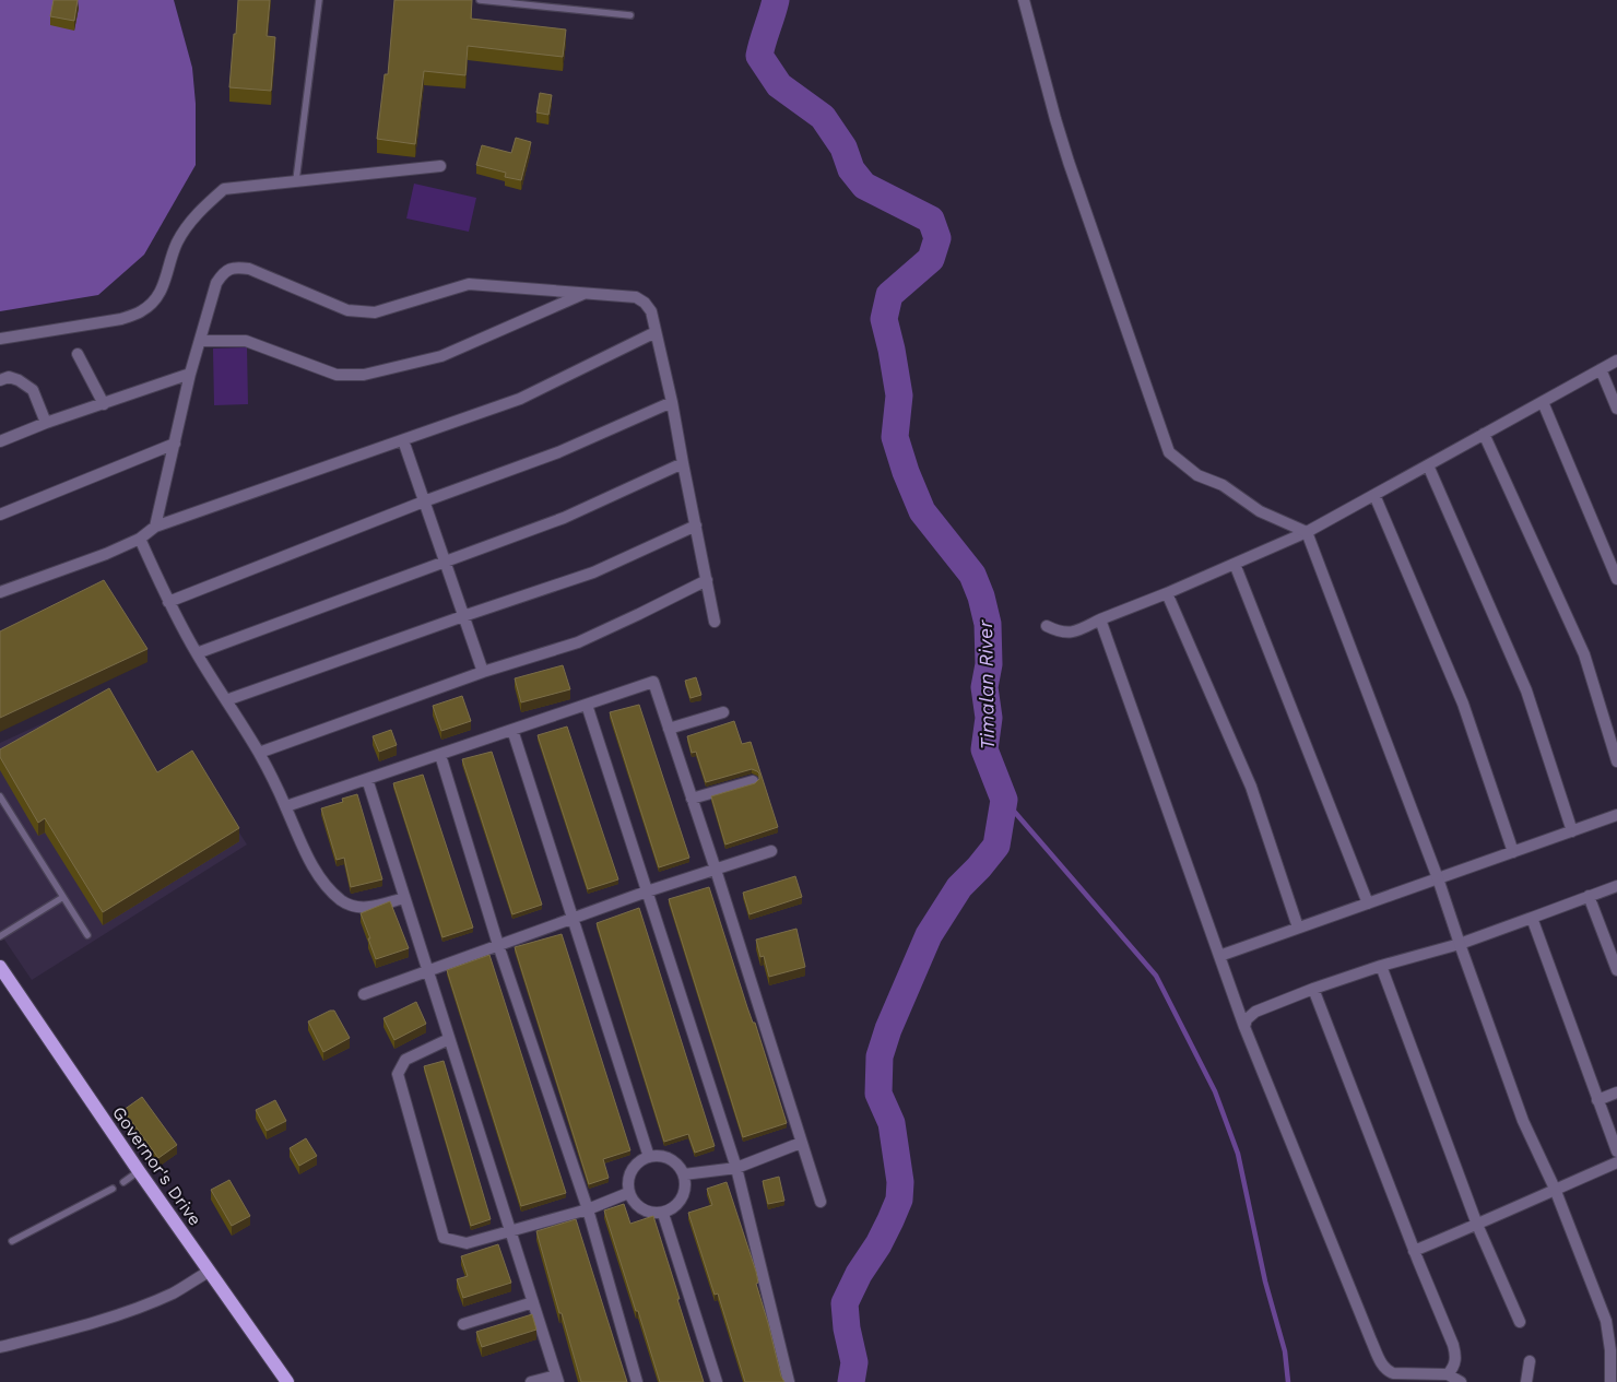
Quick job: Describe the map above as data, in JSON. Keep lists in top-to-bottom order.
{
  "streets": {
    "main road": ["Governor's Drive"]
  },
  "water": ["Timalan River"]
}
